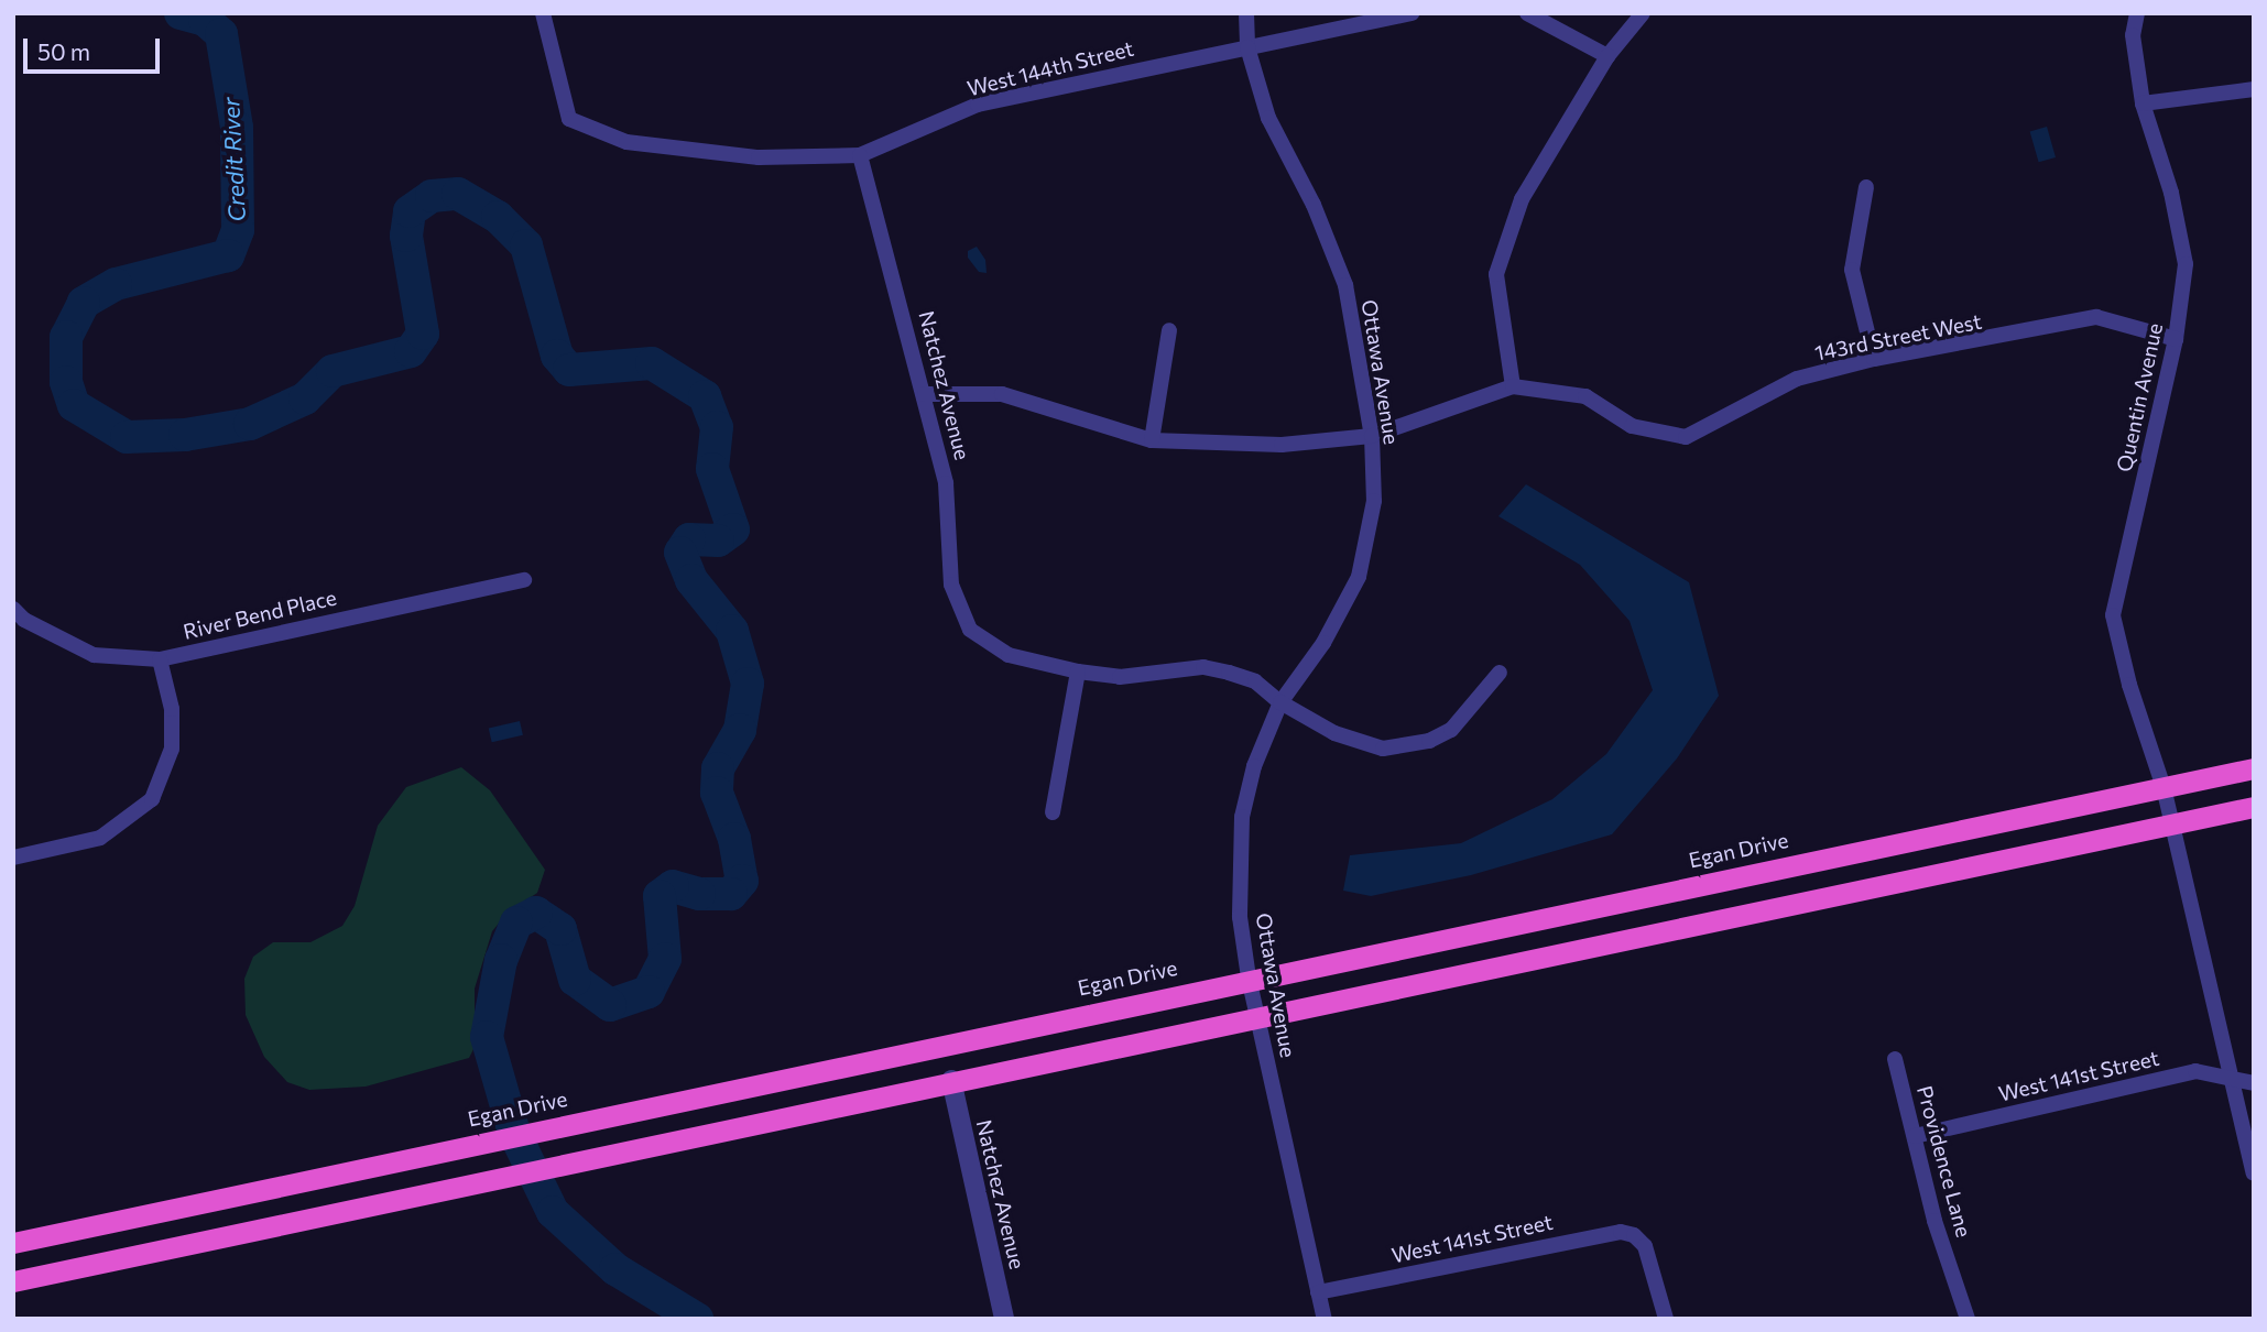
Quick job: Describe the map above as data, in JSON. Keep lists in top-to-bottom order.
{
  "streets": {
    "highway": ["Egan Drive"],
    "street": [
      "West 144th Street",
      "143rd Street West",
      "Ottawa Avenue",
      "Natchez Avenue",
      "Quentin Avenue",
      "River Bend Place",
      "West 141st Street",
      "Providence Lane"
    ]
  },
  "crossings": [
    ["West 144th Street", "Ottawa Avenue"],
    ["West 144th Street", "Natchez Avenue"],
    ["143rd Street West", "Ottawa Avenue"],
    ["143rd Street West", "Natchez Avenue"],
    ["143rd Street West", "Quentin Avenue"],
    ["Ottawa Avenue", "Egan Drive"],
    ["Ottawa Avenue", "West 141st Street"],
    ["Quentin Avenue", "Egan Drive"],
    ["Quentin Avenue", "West 141st Street"],
    ["West 141st Street", "Providence Lane"]
  ],
  "water": ["Credit River"],
  "scale_bar": "50 m"
}
